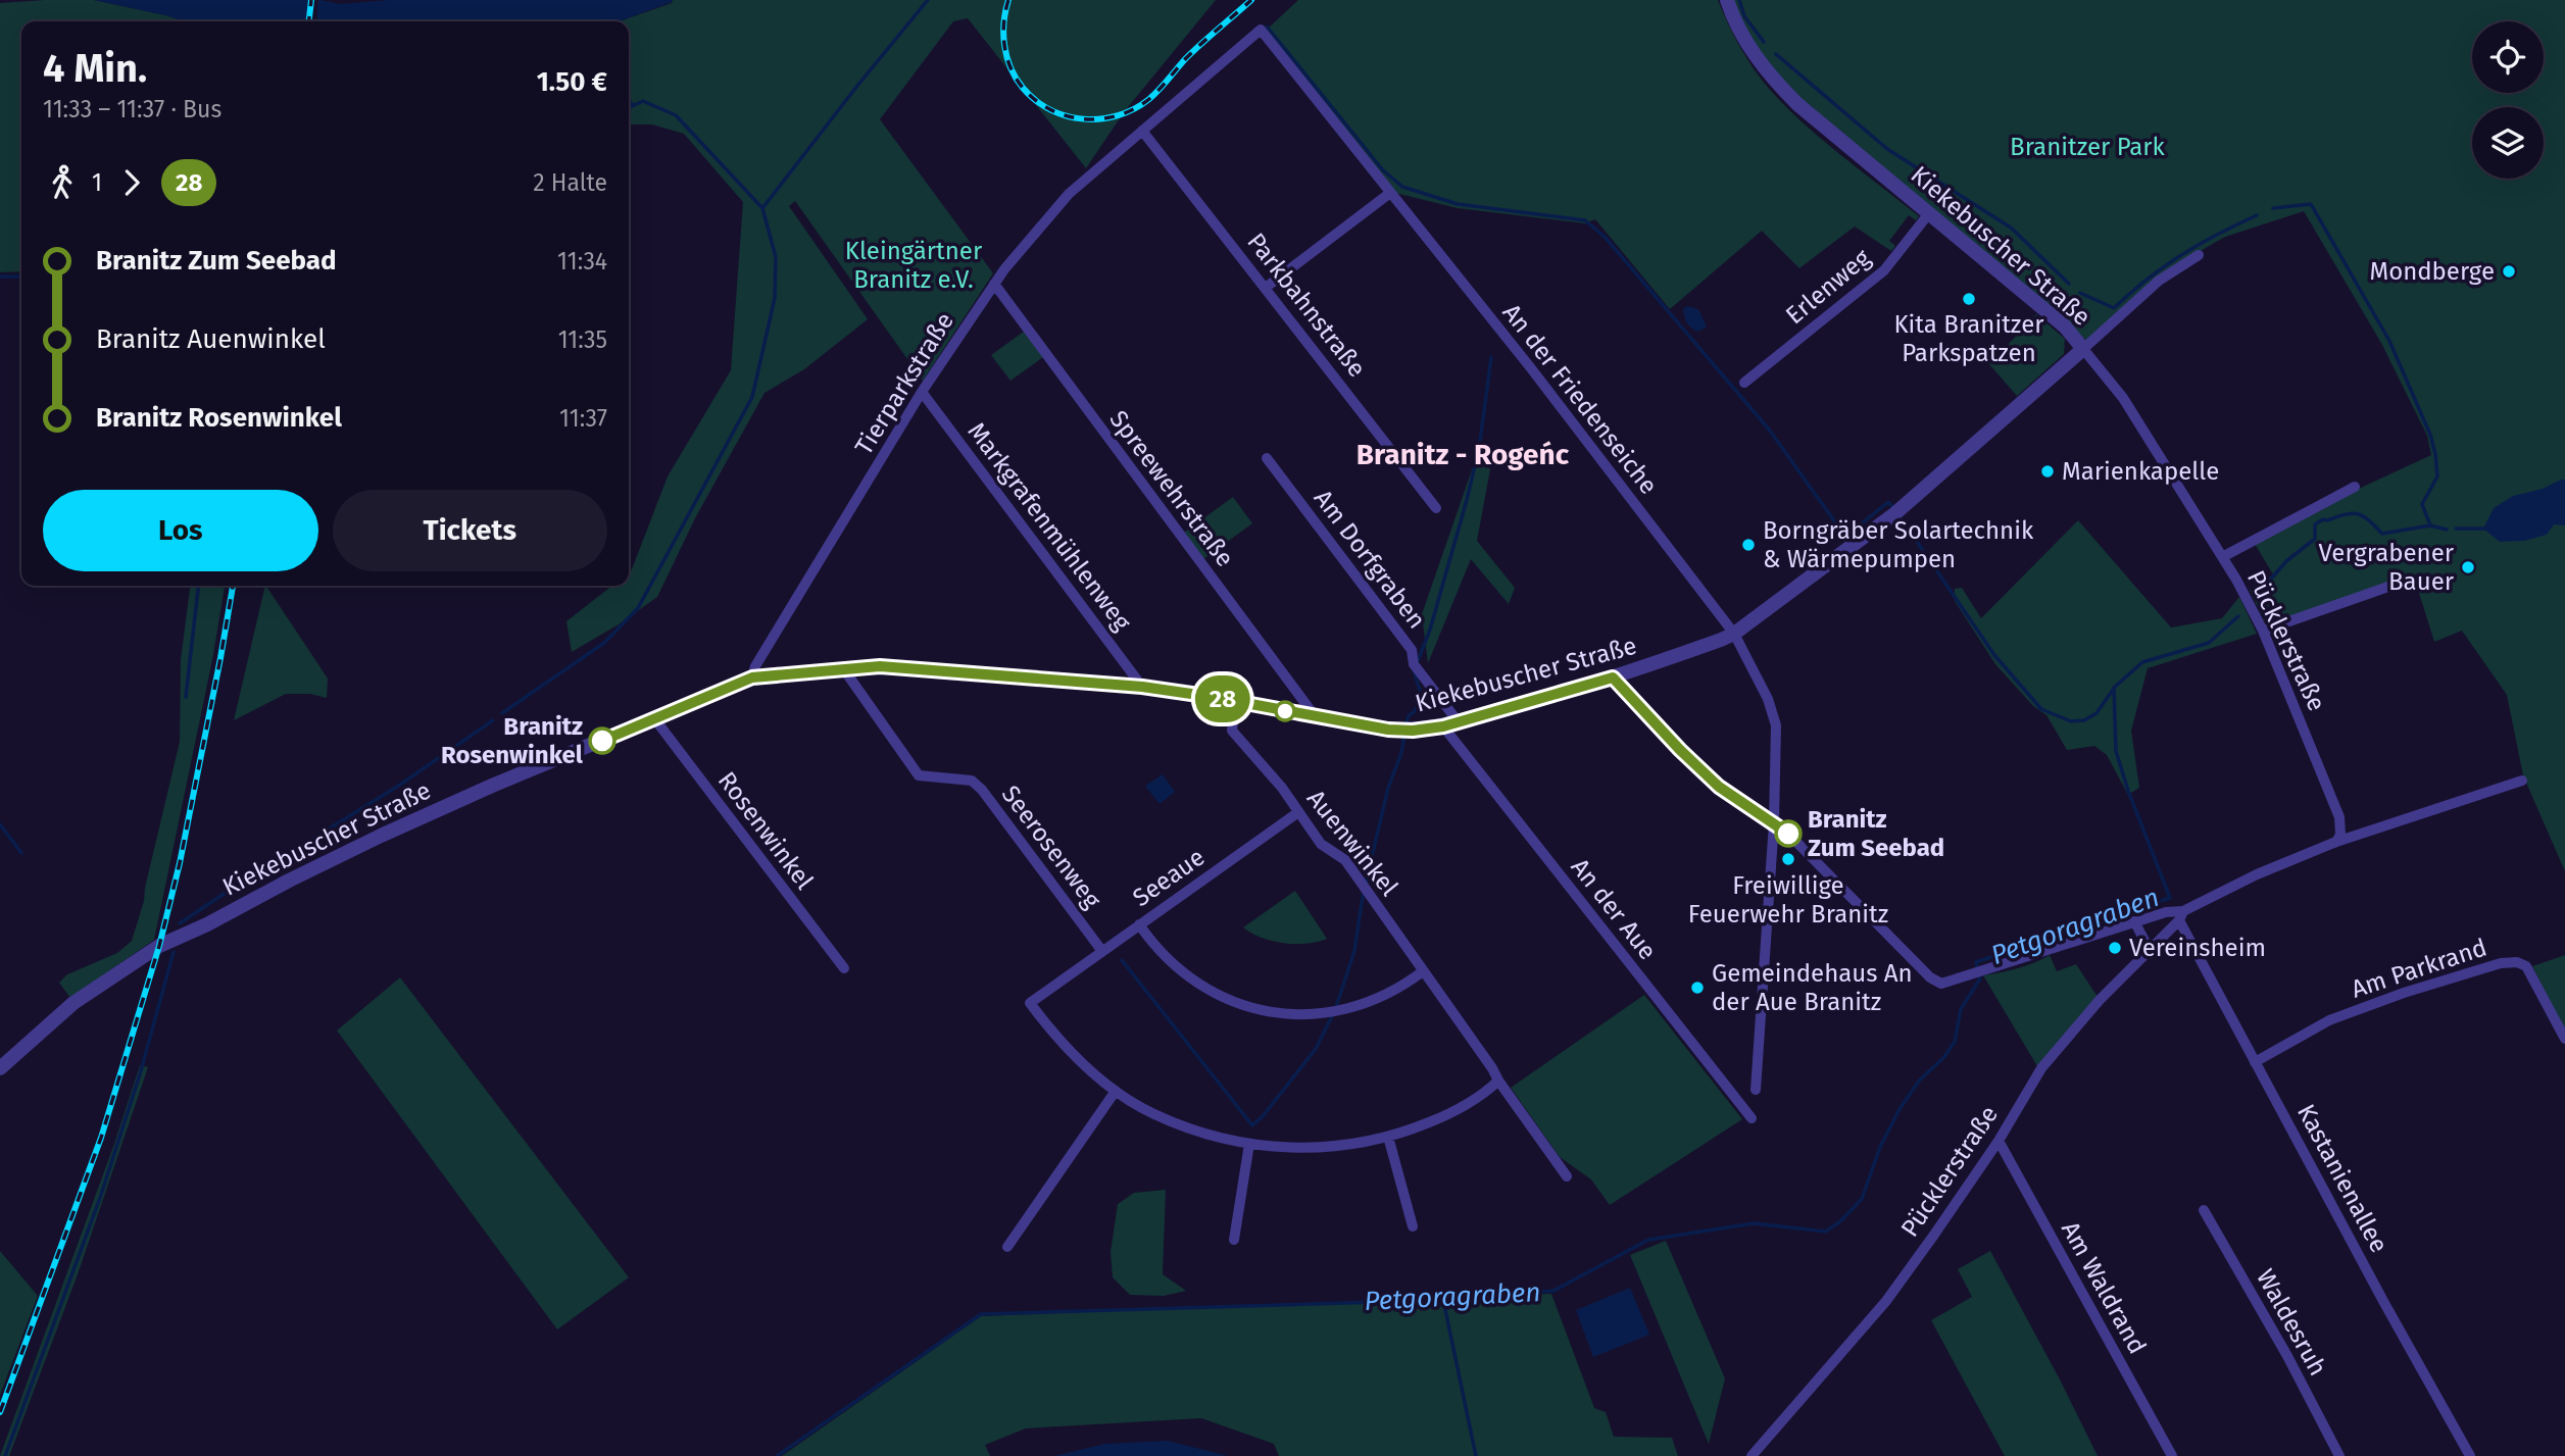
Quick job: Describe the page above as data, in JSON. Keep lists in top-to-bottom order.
{
  "streets": {
    "street": [
      "Kiekebuscher Straße",
      "Erlenweg",
      "Parkbahnstraße",
      "Tierparkstraße",
      "An der Friedenseiche",
      "Spreewehrstraße",
      "Markgrafenmühlenweg",
      "Am Dorfgraben",
      "Pücklerstraße",
      "Rosenwinkel",
      "Auenwinkel",
      "Seerosenweg",
      "Seeaue",
      "An der Aue",
      "Am Parkrand",
      "Kastanienallee",
      "Am Waldrand",
      "Waldesruh"
    ]
  },
  "crossings": [
    ["Kiekebuscher Straße", "Erlenweg"],
    ["Kiekebuscher Straße", "Tierparkstraße"],
    ["Kiekebuscher Straße", "An der Friedenseiche"],
    ["Kiekebuscher Straße", "Spreewehrstraße"],
    ["Kiekebuscher Straße", "Markgrafenmühlenweg"],
    ["Kiekebuscher Straße", "Am Dorfgraben"],
    ["Kiekebuscher Straße", "Pücklerstraße"],
    ["Kiekebuscher Straße", "Rosenwinkel"],
    ["Kiekebuscher Straße", "Auenwinkel"],
    ["Kiekebuscher Straße", "Seerosenweg"],
    ["Kiekebuscher Straße", "An der Aue"],
    ["Parkbahnstraße", "Tierparkstraße"],
    ["Tierparkstraße", "An der Friedenseiche"],
    ["Tierparkstraße", "Spreewehrstraße"],
    ["Tierparkstraße", "Markgrafenmühlenweg"],
    ["Am Dorfgraben", "An der Aue"],
    ["Pücklerstraße", "Kastanienallee"],
    ["Pücklerstraße", "Am Waldrand"],
    ["Auenwinkel", "Seeaue"],
    ["Seerosenweg", "Seeaue"],
    ["Am Parkrand", "Kastanienallee"]
  ],
  "districts": ["Branitz - Rogeńc"],
  "water": ["Petgoragraben"],
  "parks": ["Branitzer Park", "Kleingärtner Branitz e.V."],
  "places": [
    "Mondberge",
    "Kita Branitzer Parkspatzen",
    "Marienkapelle",
    "Borngräber Solartechnik & Wärmepumpen",
    "Vergrabener Bauer",
    "Branitz Rosenwinkel",
    "Branitz Zum Seebad",
    "Freiwillige Feuerwehr Branitz",
    "Vereinsheim",
    "Gemeindehaus An der Aue Branitz"
  ],
  "lines": ["bus line 28"],
  "page": {
    "on_map": "28",
    "heading": ["4 Min.", "11:33 – 11:37 · Bus", "1.50 €"],
    "legs": ["1", "28", "2 Halte"],
    "list": [
      {
        "name": "Branitz Zum Seebad",
        "value": "11:34"
      },
      {
        "name": "Branitz Auenwinkel",
        "value": "11:35"
      },
      {
        "name": "Branitz Rosenwinkel",
        "value": "11:37"
      }
    ],
    "buttons": ["Los", "Tickets"]
  }
}
